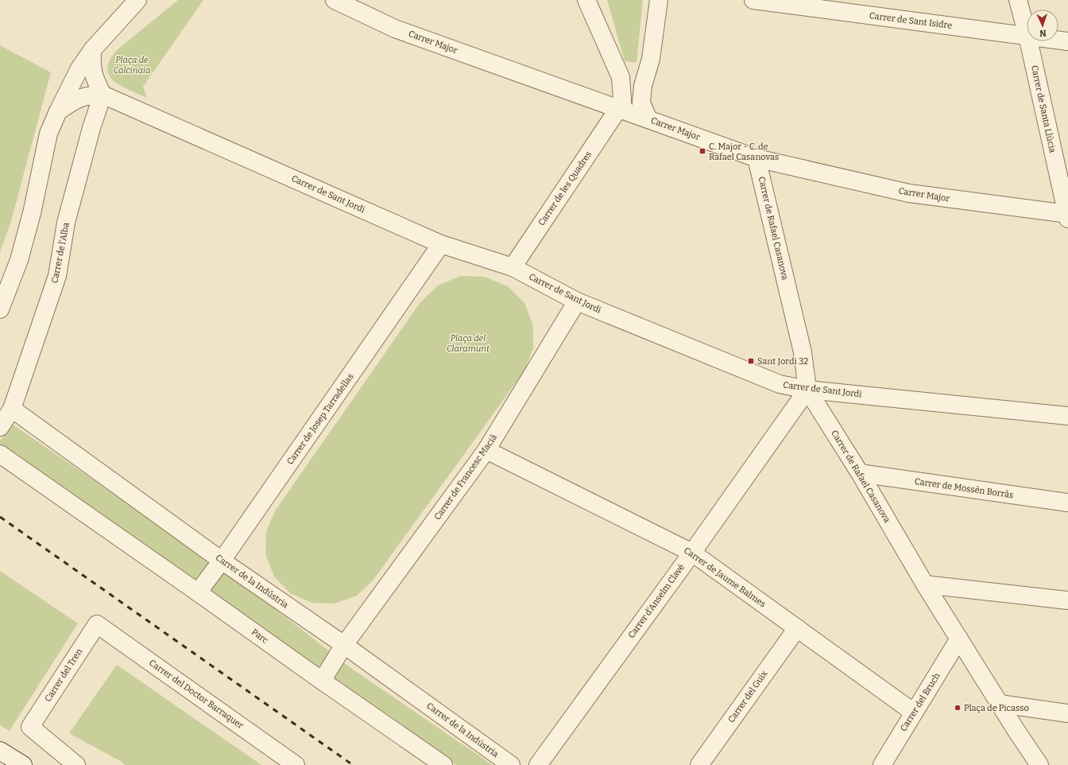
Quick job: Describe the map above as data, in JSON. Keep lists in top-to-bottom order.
{
  "streets": {
    "street": [
      "Carrer de Sant Isidre",
      "Carrer Major",
      "Carrer de Santa Llùcia",
      "Carrer de les Quadres",
      "Carrer de Sant Jordi",
      "Carrer de Rafael Casanova",
      "Carrer de l'Alba",
      "Carrer de Josep Tarradellas",
      "Carrer de Francesc Macià",
      "Carrer de Mossèn Borràs",
      "Carrer de Jaume Balmes",
      "Carrer de la Indústria",
      "Carrer d'Anselm Clavé",
      "Parc",
      "Carrer del Tren",
      "Carrer del Doctor Barraquer",
      "Carrer del Guix",
      "Carrer del Bruch"
    ]
  },
  "crossings": [
    ["Carrer Major", "Carrer de Santa Llùcia"],
    ["Carrer Major", "Carrer de les Quadres"],
    ["Carrer Major", "Carrer de Rafael Casanova"],
    ["Carrer de les Quadres", "Carrer de Sant Jordi"],
    ["Carrer de Sant Jordi", "Carrer de Rafael Casanova"],
    ["Carrer de Sant Jordi", "Carrer de l'Alba"],
    ["Carrer de Sant Jordi", "Carrer de Josep Tarradellas"],
    ["Carrer de Sant Jordi", "Carrer de Francesc Macià"],
    ["Carrer de Sant Jordi", "Carrer d'Anselm Clavé"],
    ["Carrer de Rafael Casanova", "Carrer de Mossèn Borràs"],
    ["Carrer de Rafael Casanova", "Carrer d'Anselm Clavé"],
    ["Carrer de Rafael Casanova", "Carrer del Bruch"],
    ["Carrer de l'Alba", "Carrer de la Indústria"],
    ["Carrer de Josep Tarradellas", "Carrer de la Indústria"],
    ["Carrer de Josep Tarradellas", "Parc"],
    ["Carrer de Francesc Macià", "Carrer de Jaume Balmes"],
    ["Carrer de Francesc Macià", "Carrer de la Indústria"],
    ["Carrer de Francesc Macià", "Parc"],
    ["Carrer de Jaume Balmes", "Carrer d'Anselm Clavé"],
    ["Carrer de Jaume Balmes", "Carrer del Guix"],
    ["Carrer de Jaume Balmes", "Carrer del Bruch"],
    ["Carrer del Tren", "Carrer del Doctor Barraquer"]
  ],
  "parks": ["Plaça de Calcinaia", "Plaça del Claramunt"],
  "places": {
    "transit": ["C. Major - C. de Rafael Casanovas", "Sant Jordi 32"],
    "other": ["Plaça de Picasso"]
  },
  "north": "bottom"
}
